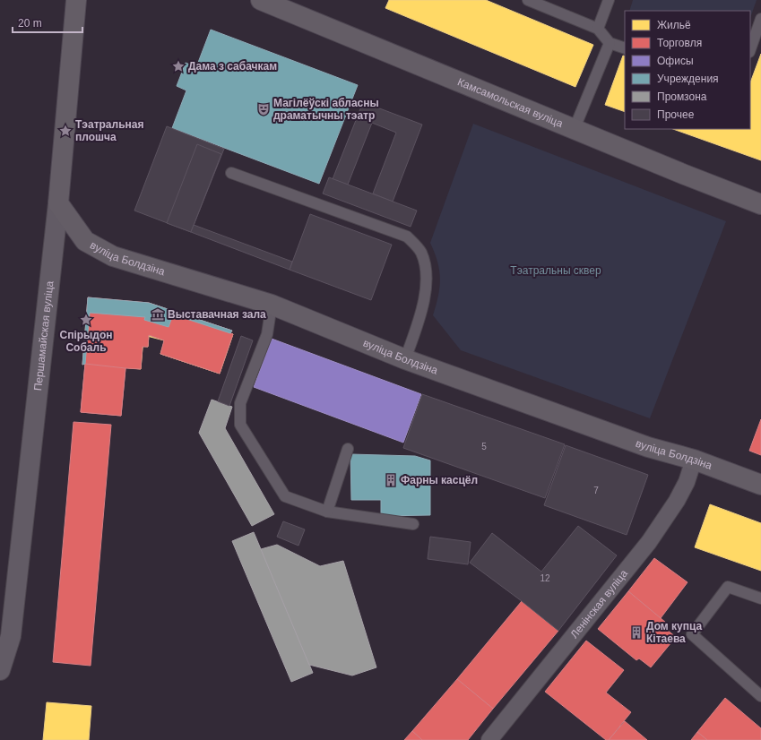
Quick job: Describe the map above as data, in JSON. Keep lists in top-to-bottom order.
{
  "streets": {
    "main road": ["Камсамольская вуліца", "вуліца Болдзіна", "Першамайская вуліца"],
    "street": ["Ленінская вуліца"]
  },
  "crossings": [
    ["вуліца Болдзіна", "Першамайская вуліца"],
    ["вуліца Болдзіна", "Ленінская вуліца"]
  ],
  "parks": ["Тэатральны сквер"],
  "places": {
    "place": ["Дама з сабачкам", "Тэатральная плошча", "Спірыдон Собаль"],
    "theatre": ["Магілёўскі абласны драматычны тэатр"],
    "museum": ["Выставачная зала"],
    "building": ["Фарны касцёл", "Дом купца Кітаева"]
  },
  "house_numbers": ["5", "7", "12"],
  "legend": [
    "Жильё",
    "Торговля",
    "Офисы",
    "Учреждения",
    "Промзона",
    "Прочее"
  ],
  "scale_bar": "20 m"
}
